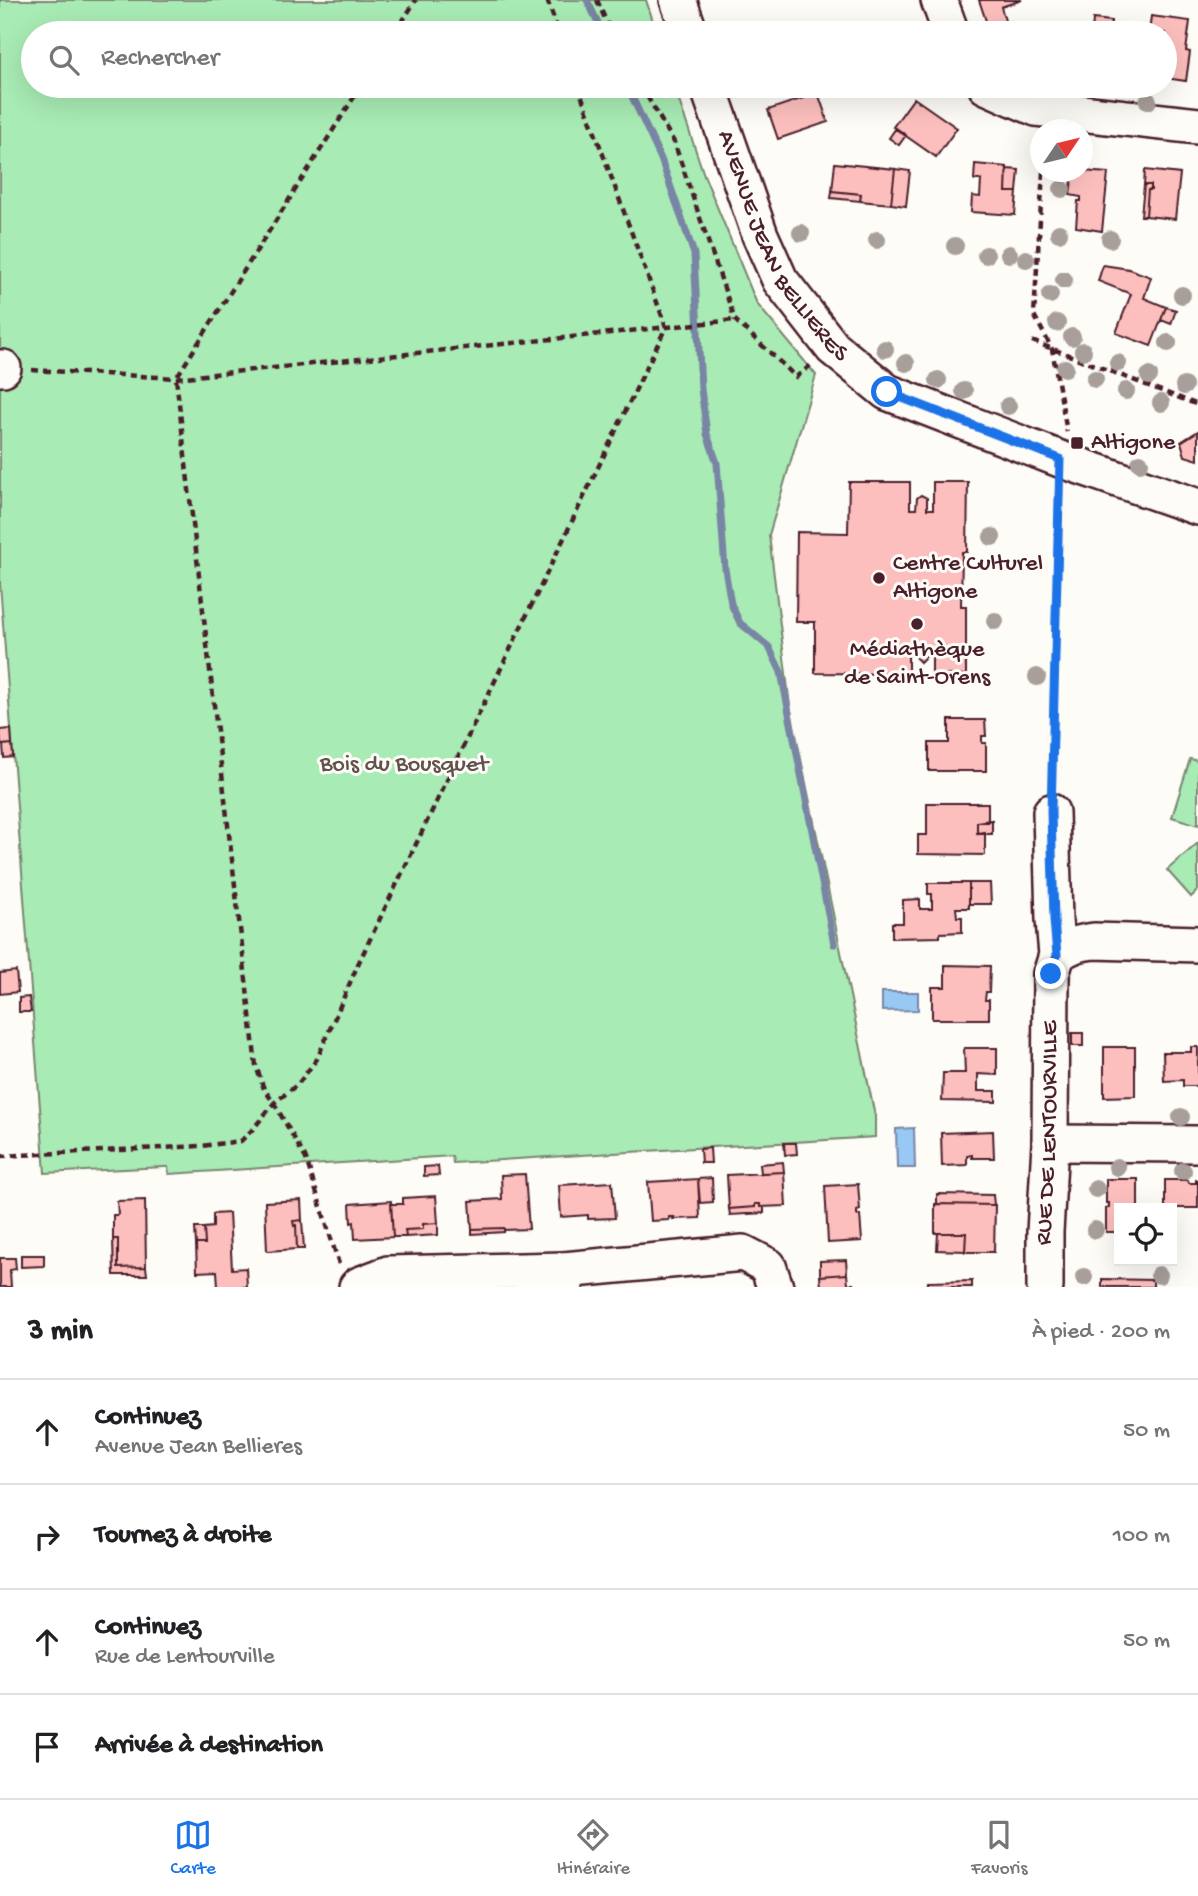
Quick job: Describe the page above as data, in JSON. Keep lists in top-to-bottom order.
{
  "streets": {
    "street": ["AVENUE JEAN BELLIERES", "RUE DE LENTOURVILLE"]
  },
  "parks": ["Bois du Bousquet"],
  "places": {
    "transit": ["Altigone"],
    "other": ["Centre Culturel Altigone", "Médiathèque de Saint-Orens"]
  },
  "north": "top right",
  "page": {
    "search": "Rechercher",
    "heading": ["3 min", "À pied · 200 m"],
    "list": [
      ["Continuez", "Avenue Jean Bellieres", "50 m"],
      ["Tournez à droite", "100 m"],
      ["Continuez", "Rue de Lentourville", "50 m"],
      "Arrivée à destination"
    ],
    "nav": ["Carte", "Itinéraire", "Favoris"]
  }
}
